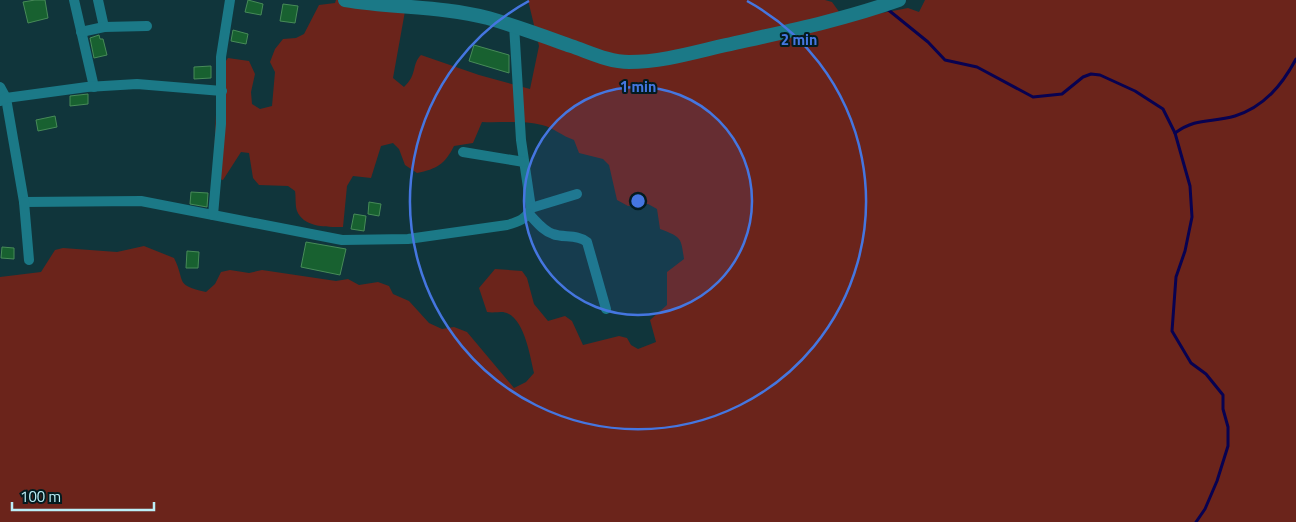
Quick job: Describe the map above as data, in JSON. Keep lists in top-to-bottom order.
{
  "scale_bar": "100 m",
  "rings": ["2 min", "1 min"]
}
